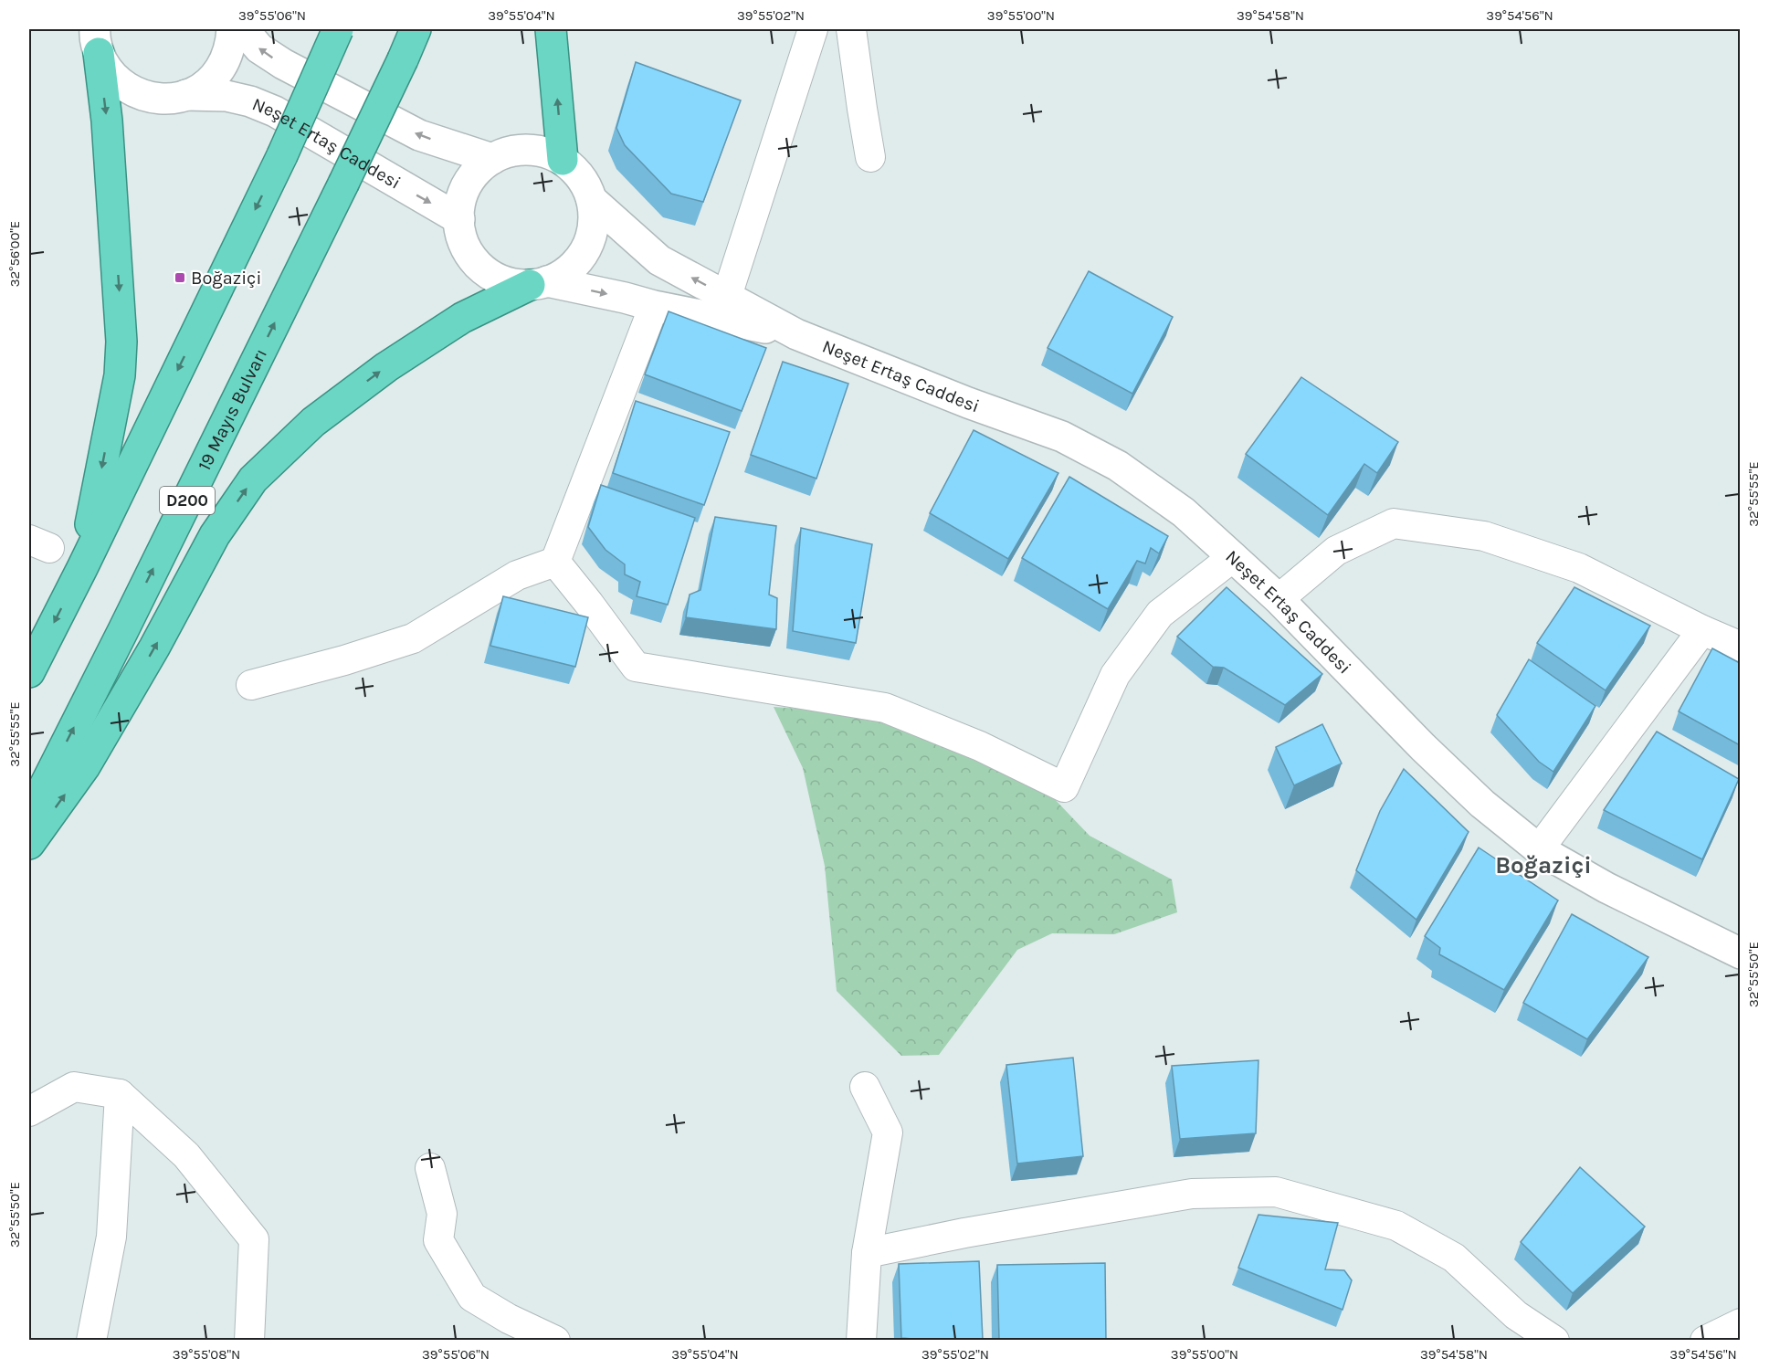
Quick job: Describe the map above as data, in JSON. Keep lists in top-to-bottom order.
{
  "streets": {
    "highway": ["19 Mayıs Bulvarı", "D200"],
    "main road": ["Neşet Ertaş Caddesi"]
  },
  "districts": ["Boğaziçi"],
  "places": {
    "transit": ["Boğaziçi"]
  },
  "coordinates": [
    "39°55'06\"N",
    "39°55'04\"N",
    "39°55'02\"N",
    "39°55'00\"N",
    "39°54'58\"N",
    "39°54'56\"N",
    "32°56'00\"E",
    "32°55'55\"E",
    "32°55'50\"E",
    "39°55'08\"N"
  ]
}
